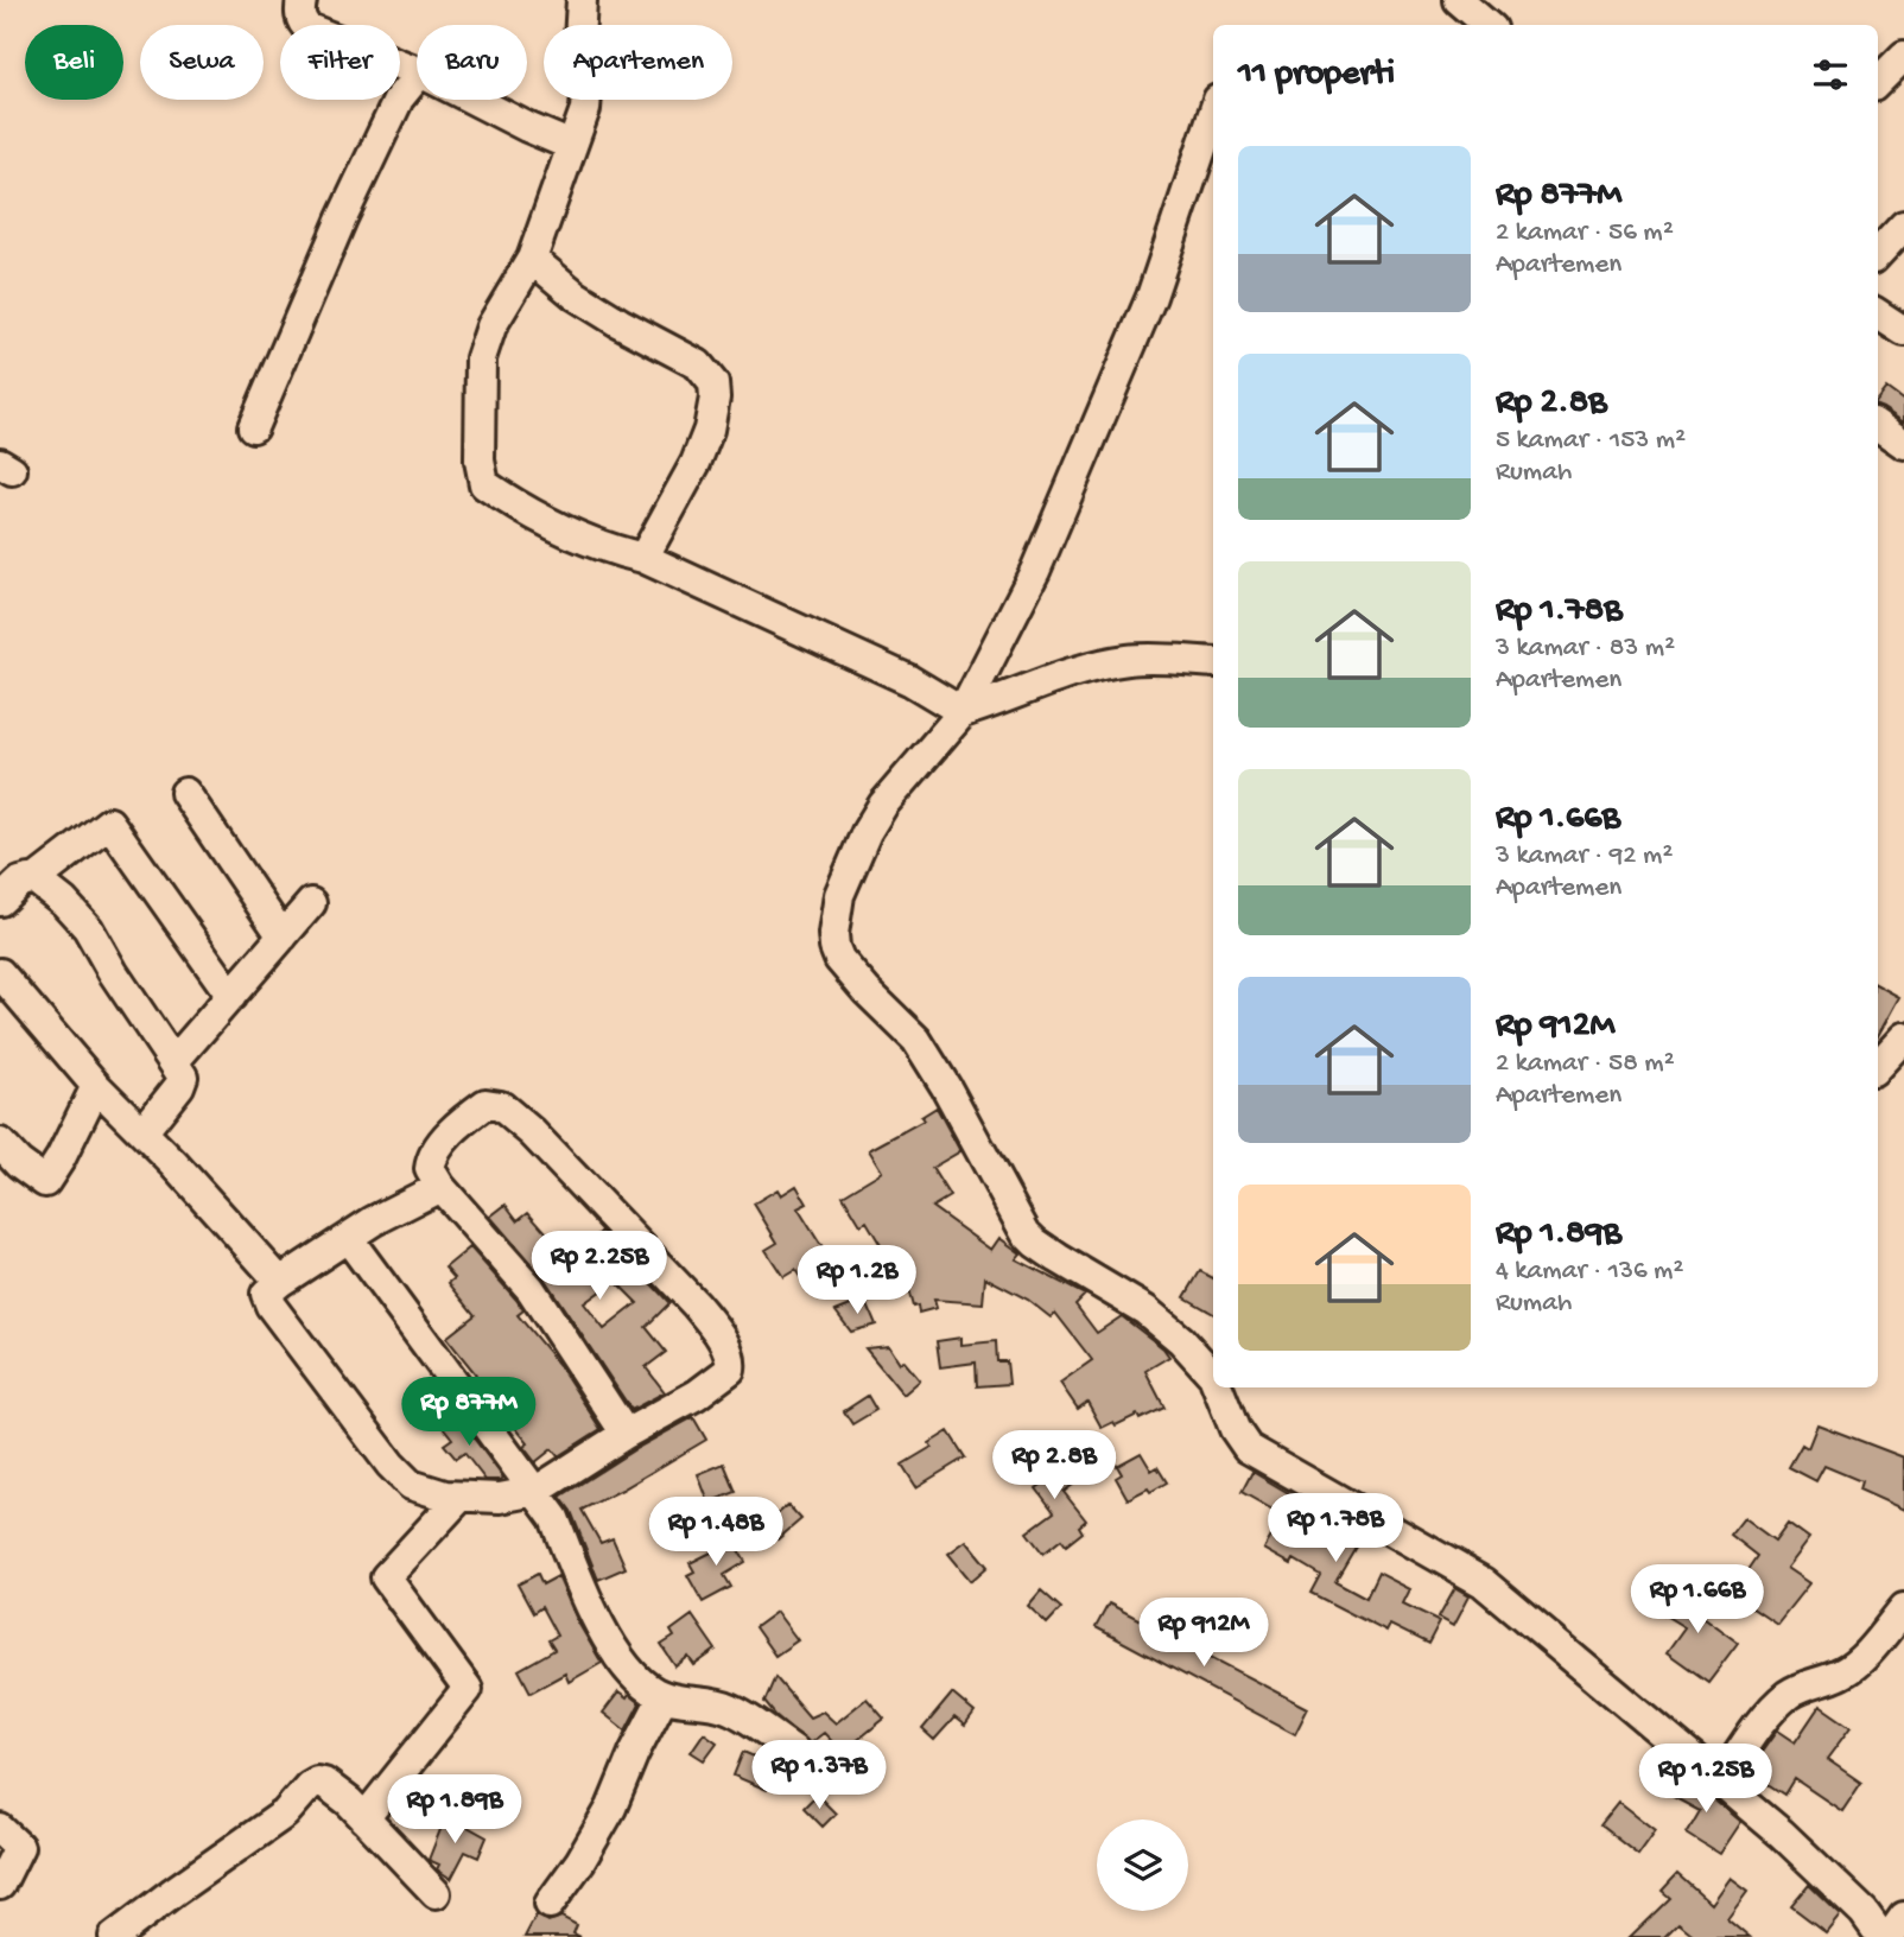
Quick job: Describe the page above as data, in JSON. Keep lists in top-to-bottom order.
{
  "page": {
    "chip": [
      "Beli",
      "Sewa",
      "Filter",
      "Baru",
      "Apartemen"
    ],
    "heading": "11 properti",
    "list": [
      {
        "name": "Rp 877M",
        "note": "2 kamar · 56 m² · Apartemen"
      },
      {
        "name": "Rp 2.8B",
        "note": "5 kamar · 153 m² · Rumah"
      },
      {
        "name": "Rp 1.78B",
        "note": "3 kamar · 83 m² · Apartemen"
      },
      {
        "name": "Rp 1.66B",
        "note": "3 kamar · 92 m² · Apartemen"
      },
      {
        "name": "Rp 912M",
        "note": "2 kamar · 58 m² · Apartemen"
      },
      {
        "name": "Rp 1.89B",
        "note": "4 kamar · 136 m² · Rumah"
      }
    ],
    "price": [
      "Rp 2.25B",
      "Rp 1.2B",
      "Rp 877M",
      "Rp 2.8B",
      "Rp 1.78B",
      "Rp 1.48B",
      "Rp 1.66B",
      "Rp 912M",
      "Rp 1.37B",
      "Rp 1.25B",
      "Rp 1.89B"
    ]
  }
}
